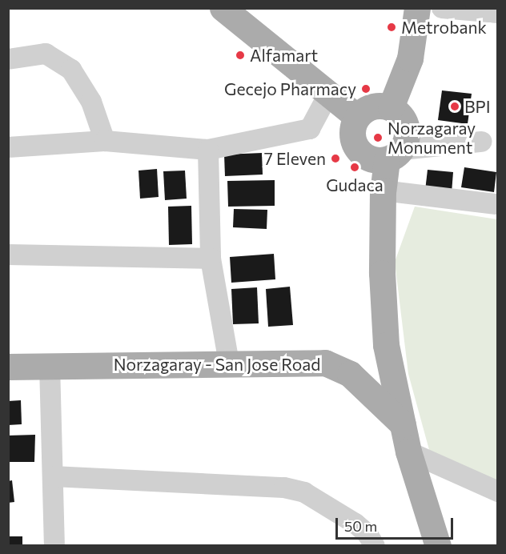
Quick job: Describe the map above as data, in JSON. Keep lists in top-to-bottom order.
{
  "streets": {
    "main road": ["Norzagaray - San Jose Road"]
  },
  "places": [
    "Metrobank",
    "Alfamart",
    "Gecejo Pharmacy",
    "BPI",
    "Norzagaray Monument",
    "7 Eleven",
    "Gudaca"
  ],
  "scale_bar": "50 m"
}
